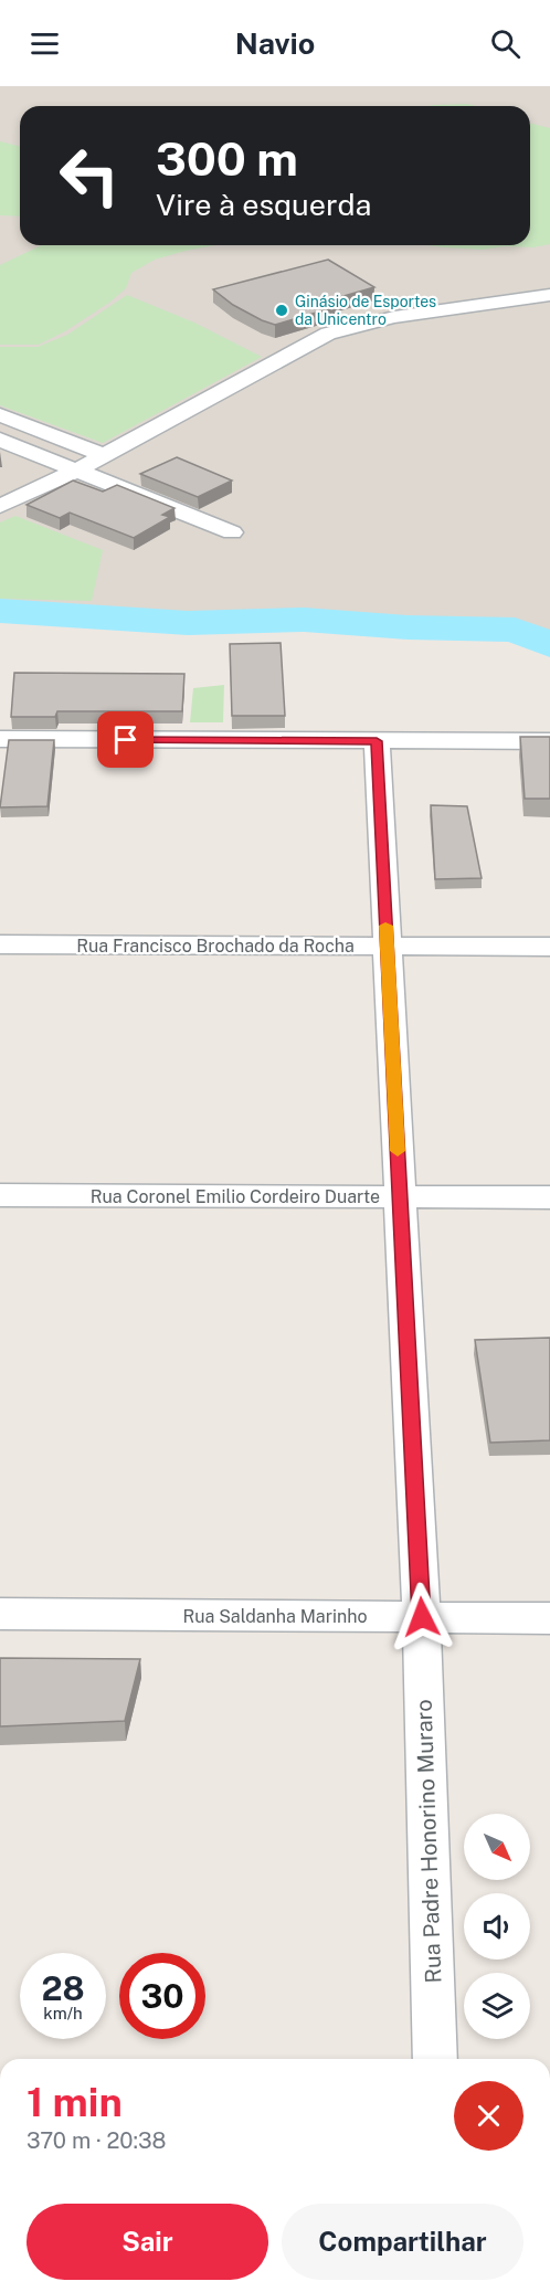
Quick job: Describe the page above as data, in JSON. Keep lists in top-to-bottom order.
{
  "streets": {
    "street": [
      "Rua Francisco Brochado da Rocha",
      "Rua Coronel Emilio Cordeiro Duarte",
      "Rua Saldanha Marinho",
      "Rua Padre Honorino Muraro"
    ]
  },
  "crossings": [
    ["Rua Francisco Brochado da Rocha", "Rua Padre Honorino Muraro"],
    ["Rua Coronel Emilio Cordeiro Duarte", "Rua Padre Honorino Muraro"],
    ["Rua Saldanha Marinho", "Rua Padre Honorino Muraro"]
  ],
  "places": ["Ginásio de Esportes da Unicentro"],
  "north": "bottom right",
  "page": {
    "header": "Navio",
    "turn": ["300 m", "Vire à esquerda"],
    "speed": "28 km/h",
    "limit": "30",
    "heading": ["1 min", "370 m · 20:38"],
    "buttons": ["Sair", "Compartilhar"]
  }
}
